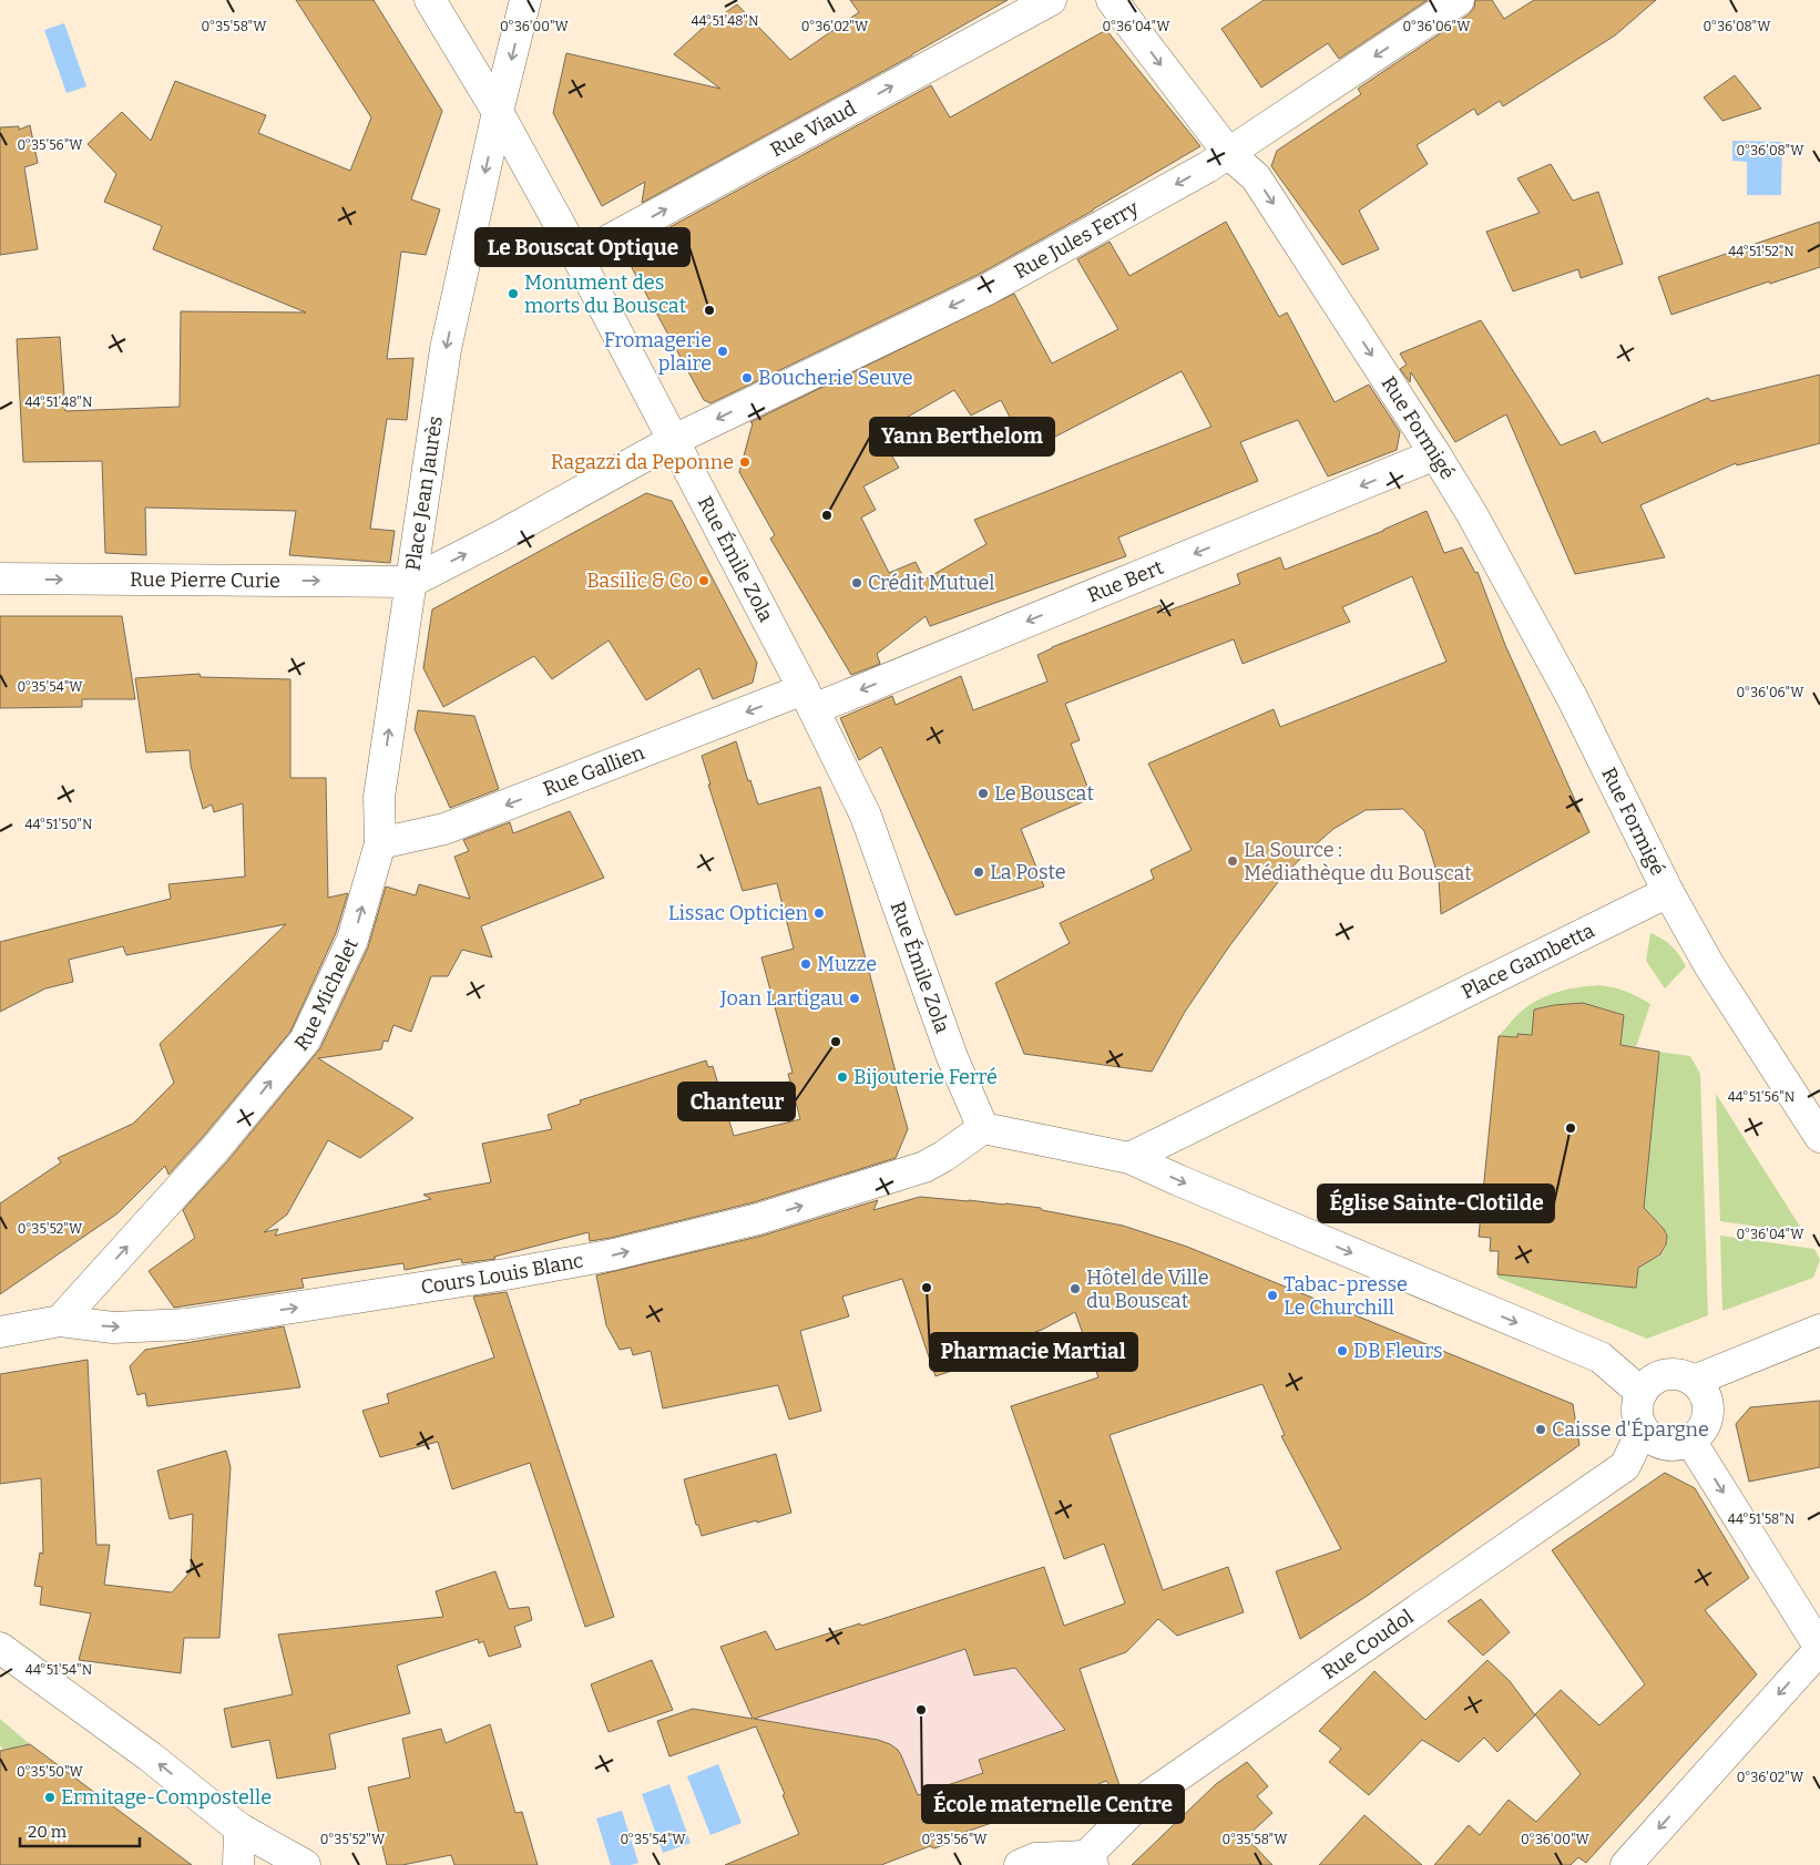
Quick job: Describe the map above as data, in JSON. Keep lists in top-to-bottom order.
{
  "streets": {
    "street": [
      "Rue Viaud",
      "Rue Jules Ferry",
      "Rue Formigé",
      "Place Jean Jaurès",
      "Rue Émile Zola",
      "Rue Pierre Curie",
      "Rue Bert",
      "Rue Gallien",
      "Place Gambetta",
      "Rue Michelet",
      "Cours Louis Blanc",
      "Rue Coudol"
    ]
  },
  "crossings": [
    ["Rue Viaud", "Rue Émile Zola"],
    ["Rue Jules Ferry", "Rue Formigé"],
    ["Rue Jules Ferry", "Place Jean Jaurès"],
    ["Rue Jules Ferry", "Rue Émile Zola"],
    ["Rue Formigé", "Rue Bert"],
    ["Rue Formigé", "Place Gambetta"],
    ["Place Jean Jaurès", "Rue Émile Zola"],
    ["Place Jean Jaurès", "Rue Pierre Curie"],
    ["Place Jean Jaurès", "Rue Michelet"],
    ["Rue Émile Zola", "Rue Bert"],
    ["Rue Émile Zola", "Rue Gallien"],
    ["Rue Émile Zola", "Cours Louis Blanc"],
    ["Rue Pierre Curie", "Rue Michelet"],
    ["Rue Bert", "Rue Gallien"],
    ["Rue Gallien", "Rue Michelet"],
    ["Rue Michelet", "Cours Louis Blanc"]
  ],
  "one_way": [
    "Rue Viaud",
    "Rue Jules Ferry",
    "Rue Formigé",
    "Rue Pierre Curie",
    "Rue Bert",
    "Rue Gallien",
    "Rue Michelet",
    "Cours Louis Blanc"
  ],
  "places": [
    "Monument des morts du Bouscat",
    "Le Bouscat Optique",
    "Fromagerie plaire",
    "Boucherie Seuve",
    "Ragazzi da Peponne",
    "Yann Berthelom",
    "Basilic & Co",
    "Crédit Mutuel",
    "Le Bouscat",
    "La Source : Médiathèque du Bouscat",
    "La Poste",
    "Lissac Opticien",
    "Muzze",
    "Joan Lartigau",
    "Chanteur",
    "Bijouterie Ferré",
    "Église Sainte-Clotilde",
    "Pharmacie Martial",
    "Hôtel de Ville du Bouscat",
    "Tabac-presse Le Churchill",
    "DB Fleurs",
    "Caisse d'Épargne",
    "École maternelle Centre",
    "Ermitage-Compostelle"
  ],
  "scale_bar": "20 m",
  "coordinates": [
    "44°51'48\"N",
    "0°36'04\"W",
    "0°36'08\"W",
    "0°35'58\"W",
    "0°36'00\"W",
    "0°36'02\"W",
    "0°36'06\"W",
    "0°35'56\"W",
    "44°51'52\"N",
    "0°35'54\"W",
    "44°51'50\"N",
    "44°51'56\"N",
    "0°35'52\"W",
    "44°51'58\"N",
    "44°51'54\"N",
    "0°35'50\"W"
  ]
}
